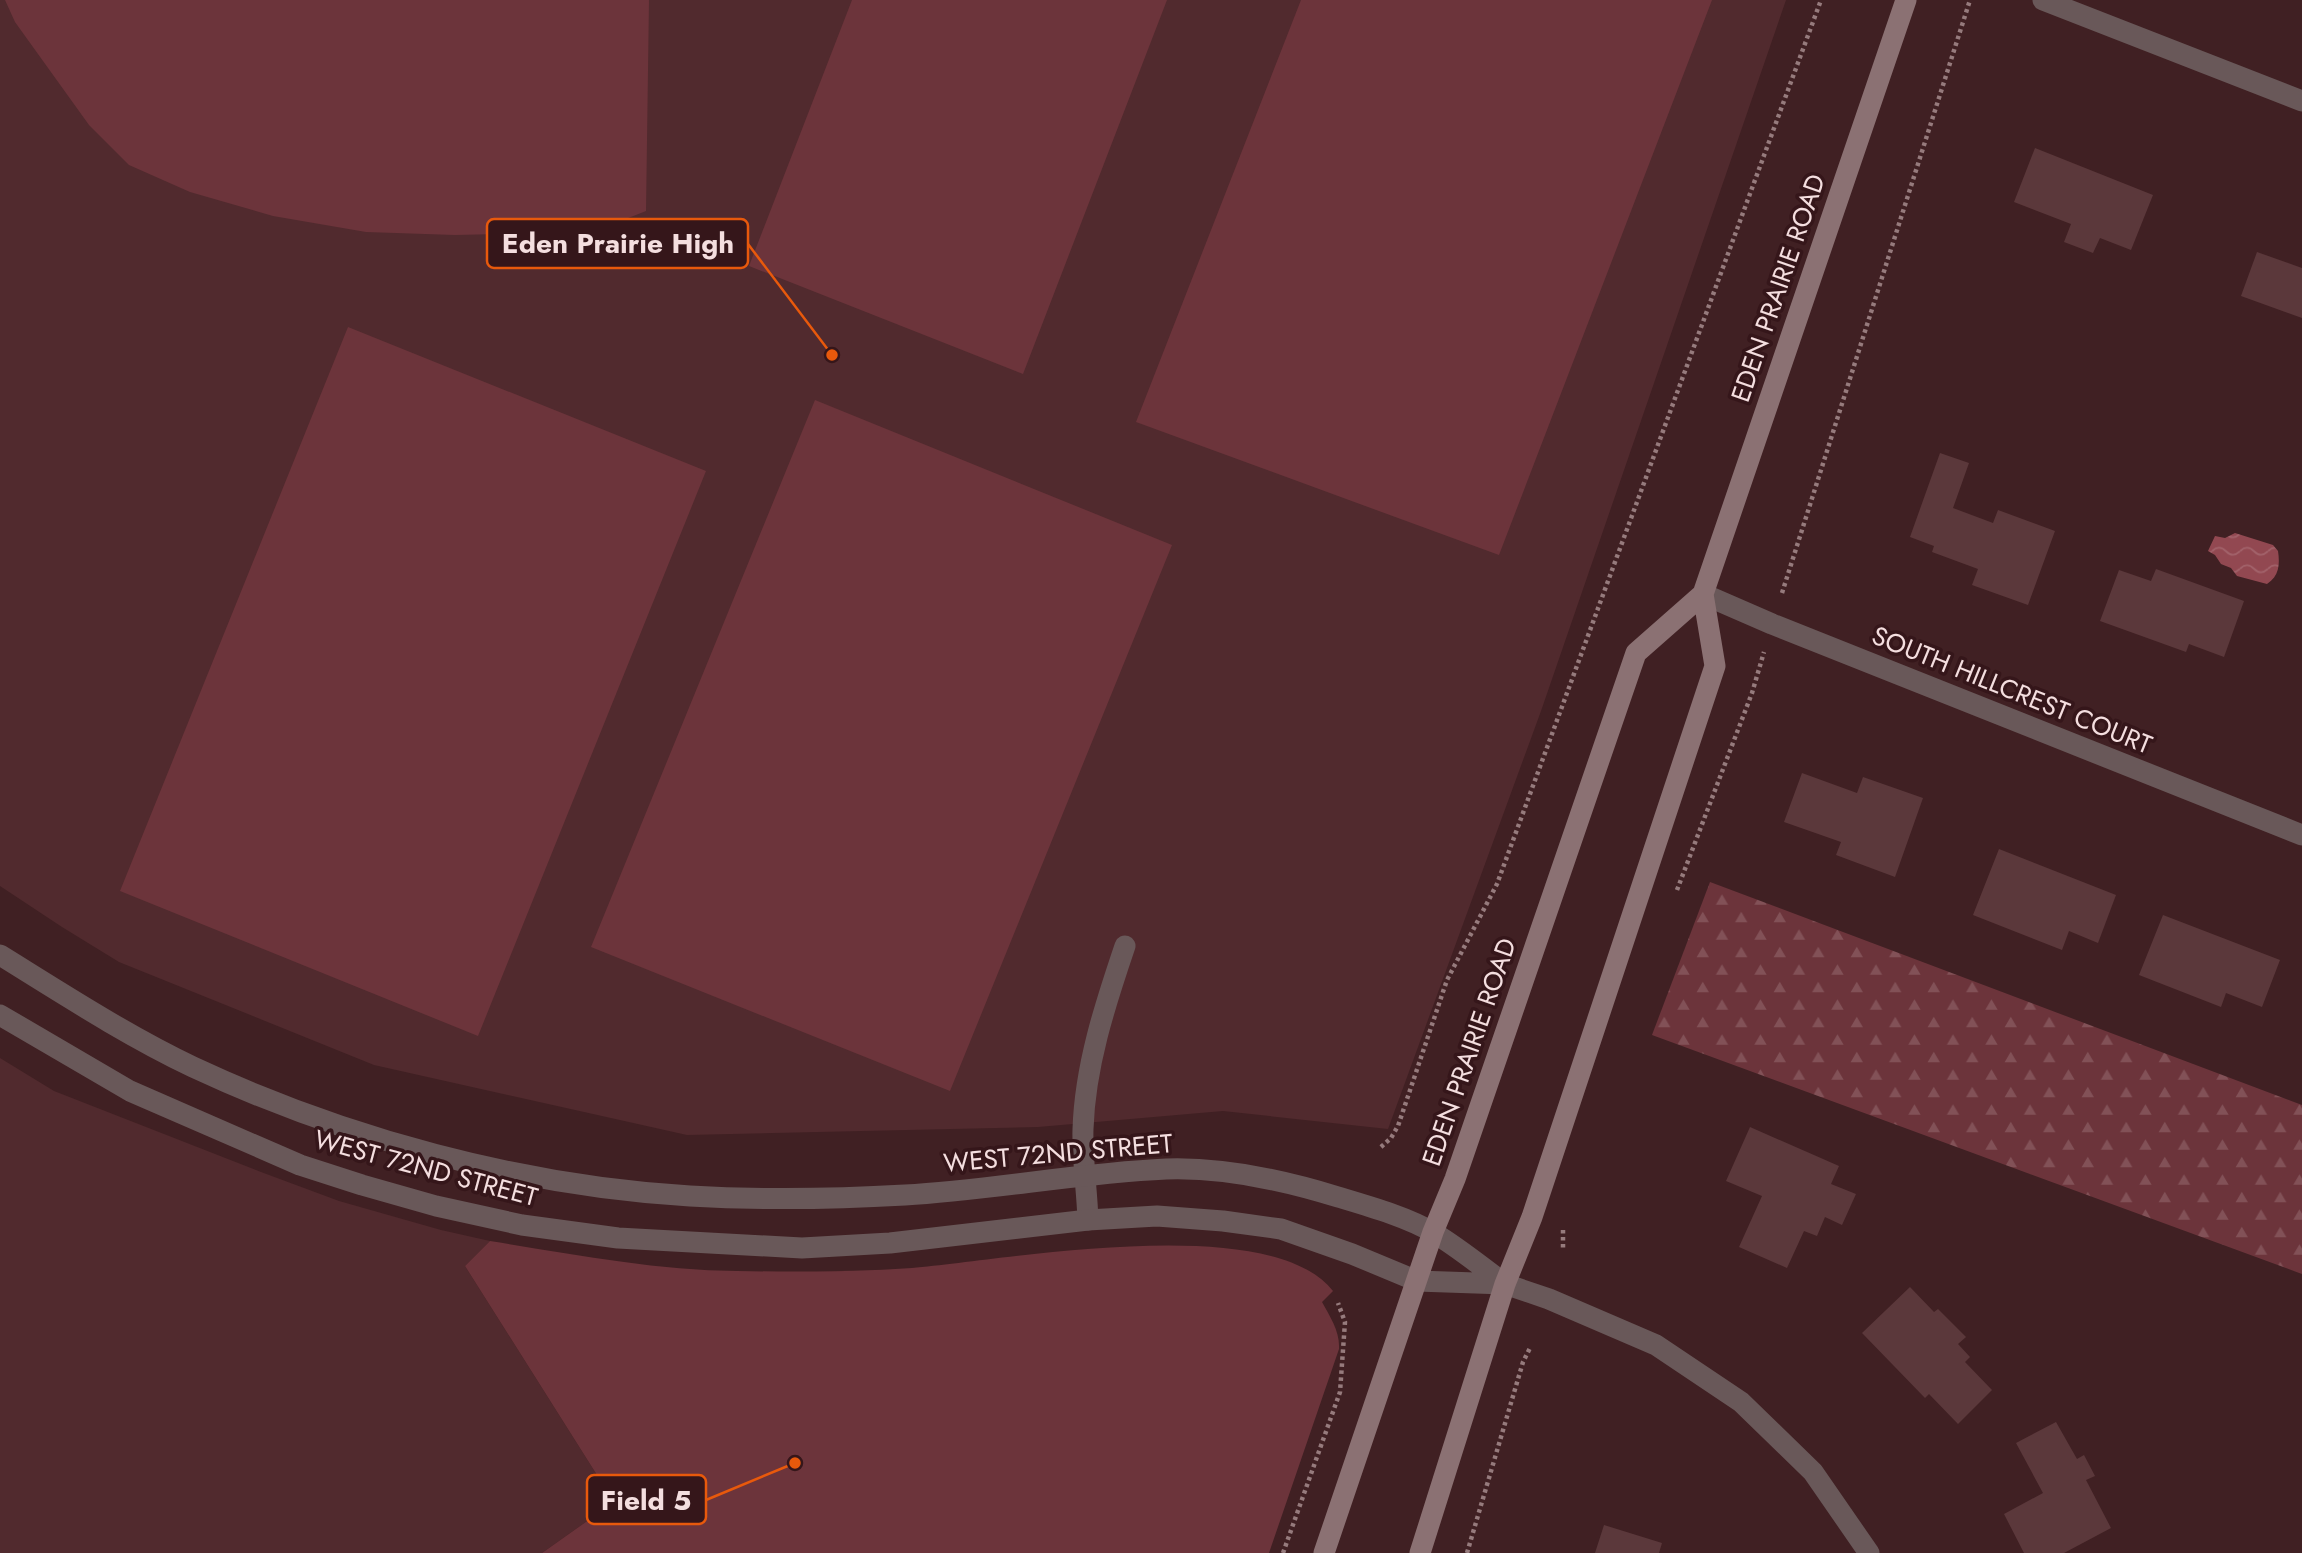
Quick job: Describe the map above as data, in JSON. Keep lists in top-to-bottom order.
{
  "streets": {
    "main road": ["EDEN PRAIRIE ROAD"],
    "street": ["SOUTH HILLCREST COURT", "WEST 72ND STREET"]
  },
  "crossings": [
    ["EDEN PRAIRIE ROAD", "SOUTH HILLCREST COURT"],
    ["EDEN PRAIRIE ROAD", "WEST 72ND STREET"]
  ],
  "places": ["Eden Prairie High", "Field 5"]
}
